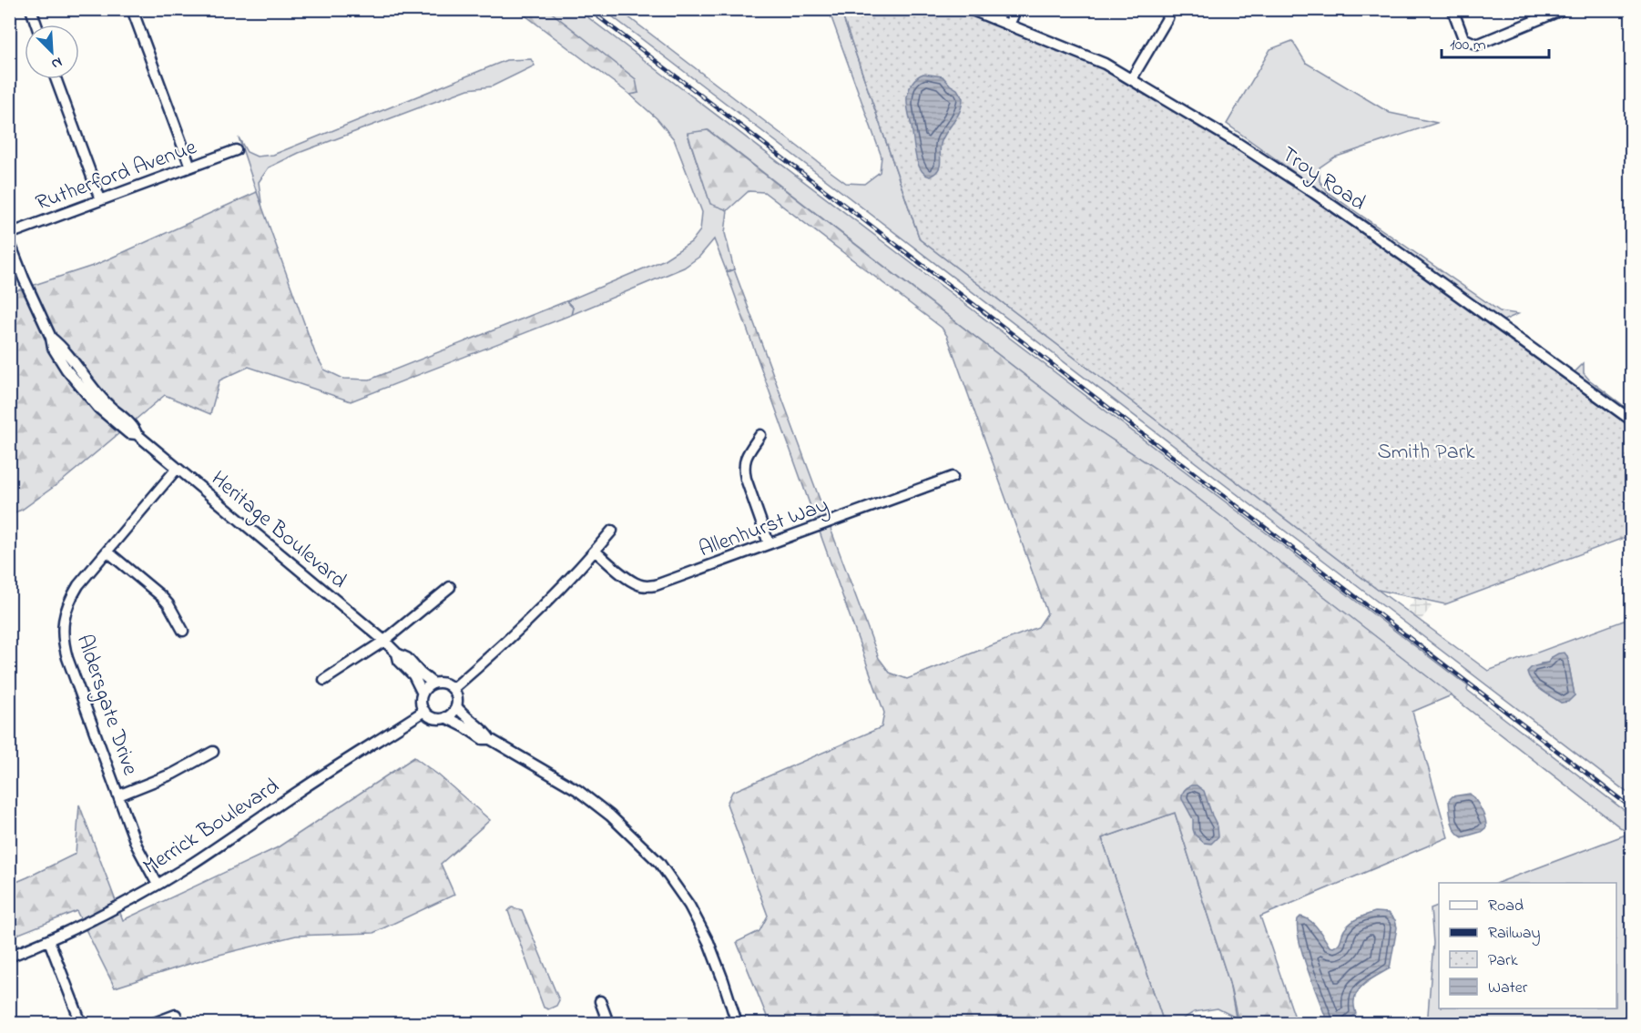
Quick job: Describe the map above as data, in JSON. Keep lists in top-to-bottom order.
{
  "streets": {
    "street": [
      "Rutherford Avenue",
      "Troy Road",
      "Allenhurst Way",
      "Heritage Boulevard",
      "Aldersgate Drive",
      "Merrick Boulevard"
    ]
  },
  "crossings": [
    ["Heritage Boulevard", "Aldersgate Drive"],
    ["Heritage Boulevard", "Merrick Boulevard"],
    ["Aldersgate Drive", "Merrick Boulevard"]
  ],
  "parks": ["Smith Park"],
  "legend": [
    "Road",
    "Railway",
    "Park",
    "Water"
  ],
  "scale_bar": "100 m",
  "north": "bottom right"
}
